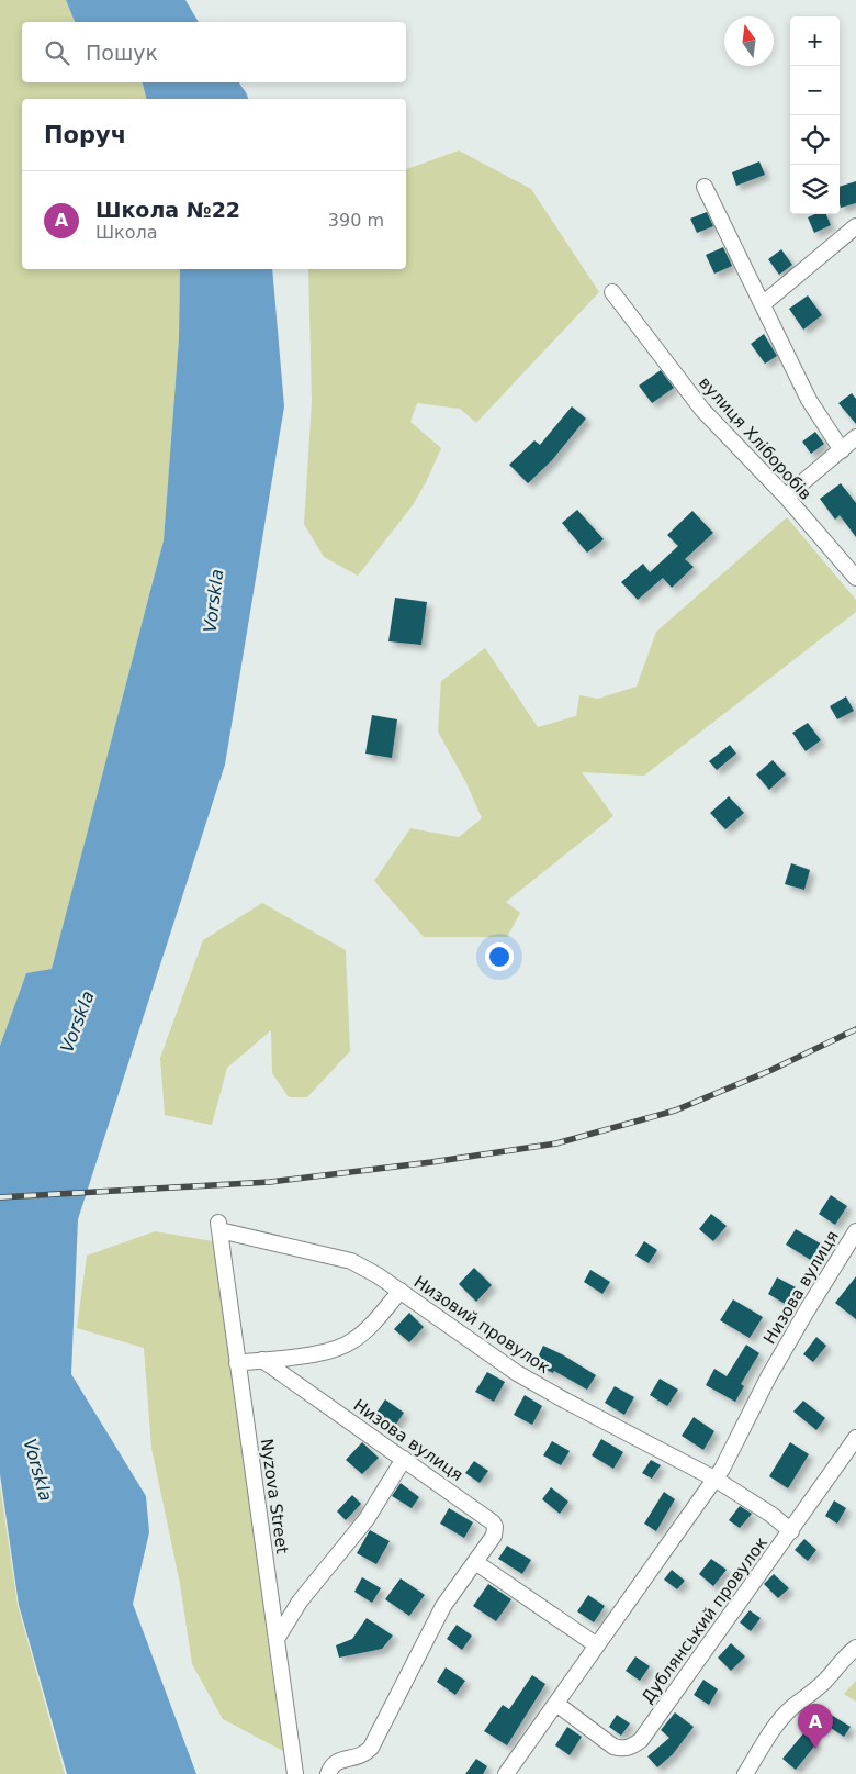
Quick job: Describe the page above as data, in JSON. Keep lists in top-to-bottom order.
{
  "streets": {
    "street": [
      "вулиця Хліборобів",
      "Низова вулиця",
      "Низовий провулок",
      "Nyzova Street",
      "Дублянський провулок"
    ]
  },
  "crossings": [
    ["Низова вулиця", "Низовий провулок"],
    ["Низова вулиця", "Дублянський провулок"],
    ["Низовий провулок", "Nyzova Street"]
  ],
  "water": ["Vorskla"],
  "north": "top",
  "page": {
    "map_buttons": ["+", "−"],
    "search": "Пошук",
    "heading": "Поруч",
    "list": [
      {
        "mark": "A",
        "name": "Школа №22",
        "note": "Школа",
        "value": "390 m"
      }
    ],
    "pins": "A"
  }
}
